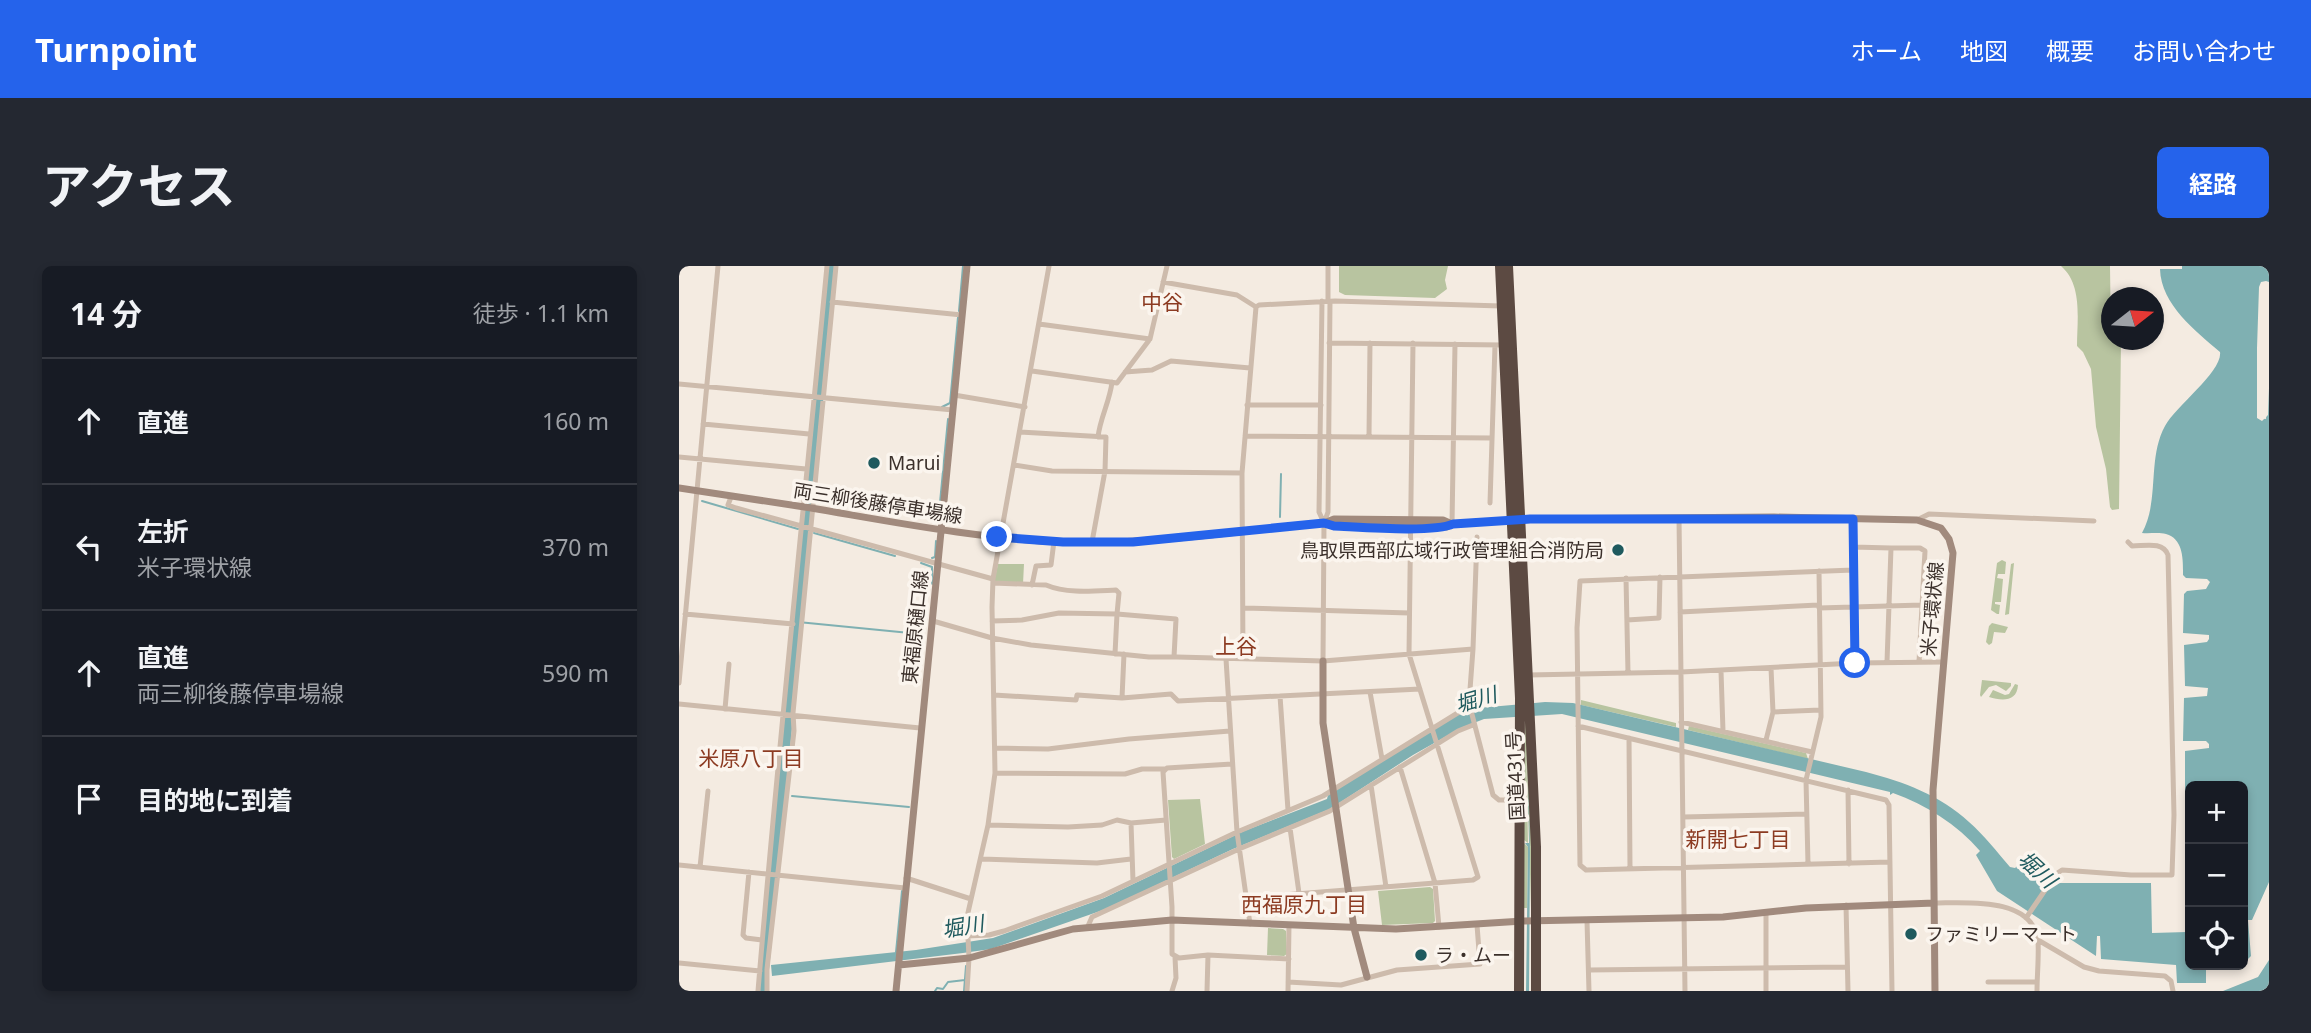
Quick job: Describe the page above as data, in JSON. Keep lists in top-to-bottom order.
{
  "streets": {
    "highway": ["国道431号"],
    "main road": ["両三柳後藤停車場線", "米子環状線", "東福原樋口線"]
  },
  "crossings": [
    ["両三柳後藤停車場線", "米子環状線"],
    ["両三柳後藤停車場線", "東福原樋口線"],
    ["両三柳後藤停車場線", "国道431号"],
    ["米子環状線", "国道431号"]
  ],
  "districts": [
    "中谷",
    "上谷",
    "米原八丁目",
    "新開七丁目",
    "西福原九丁目"
  ],
  "water": ["堀川"],
  "places": [
    "Marui",
    "鳥取県西部広域行政管理組合消防局",
    "ファミリーマート",
    "ラ・ムー"
  ],
  "north": "right",
  "page": {
    "header": "Turnpoint",
    "nav": [
      "ホーム",
      "地図",
      "概要",
      "お問い合わせ"
    ],
    "title": "アクセス",
    "buttons": "経路",
    "heading": ["14 分", "徒歩 · 1.1 km"],
    "list": [
      ["直進", "160 m"],
      ["左折", "米子環状線", "370 m"],
      ["直進", "両三柳後藤停車場線", "590 m"],
      "目的地に到着"
    ],
    "map_buttons": ["+", "−"]
  }
}
